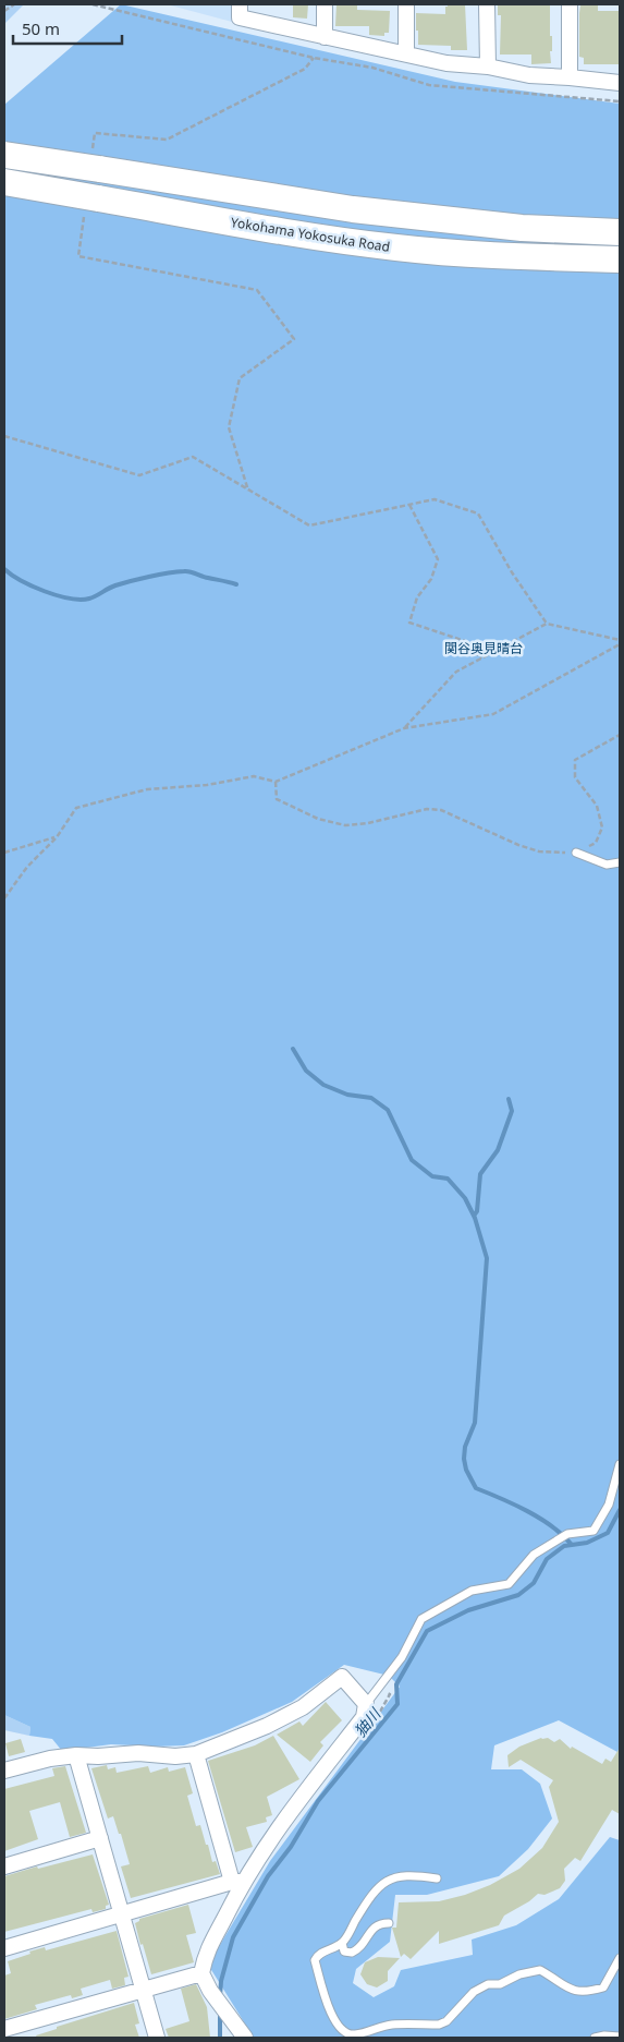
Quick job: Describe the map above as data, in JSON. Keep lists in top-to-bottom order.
{
  "streets": {
    "highway": ["Yokohama Yokosuka Road"]
  },
  "water": ["㹨川"],
  "parks": ["関谷奥見晴台"],
  "scale_bar": "50 m"
}
